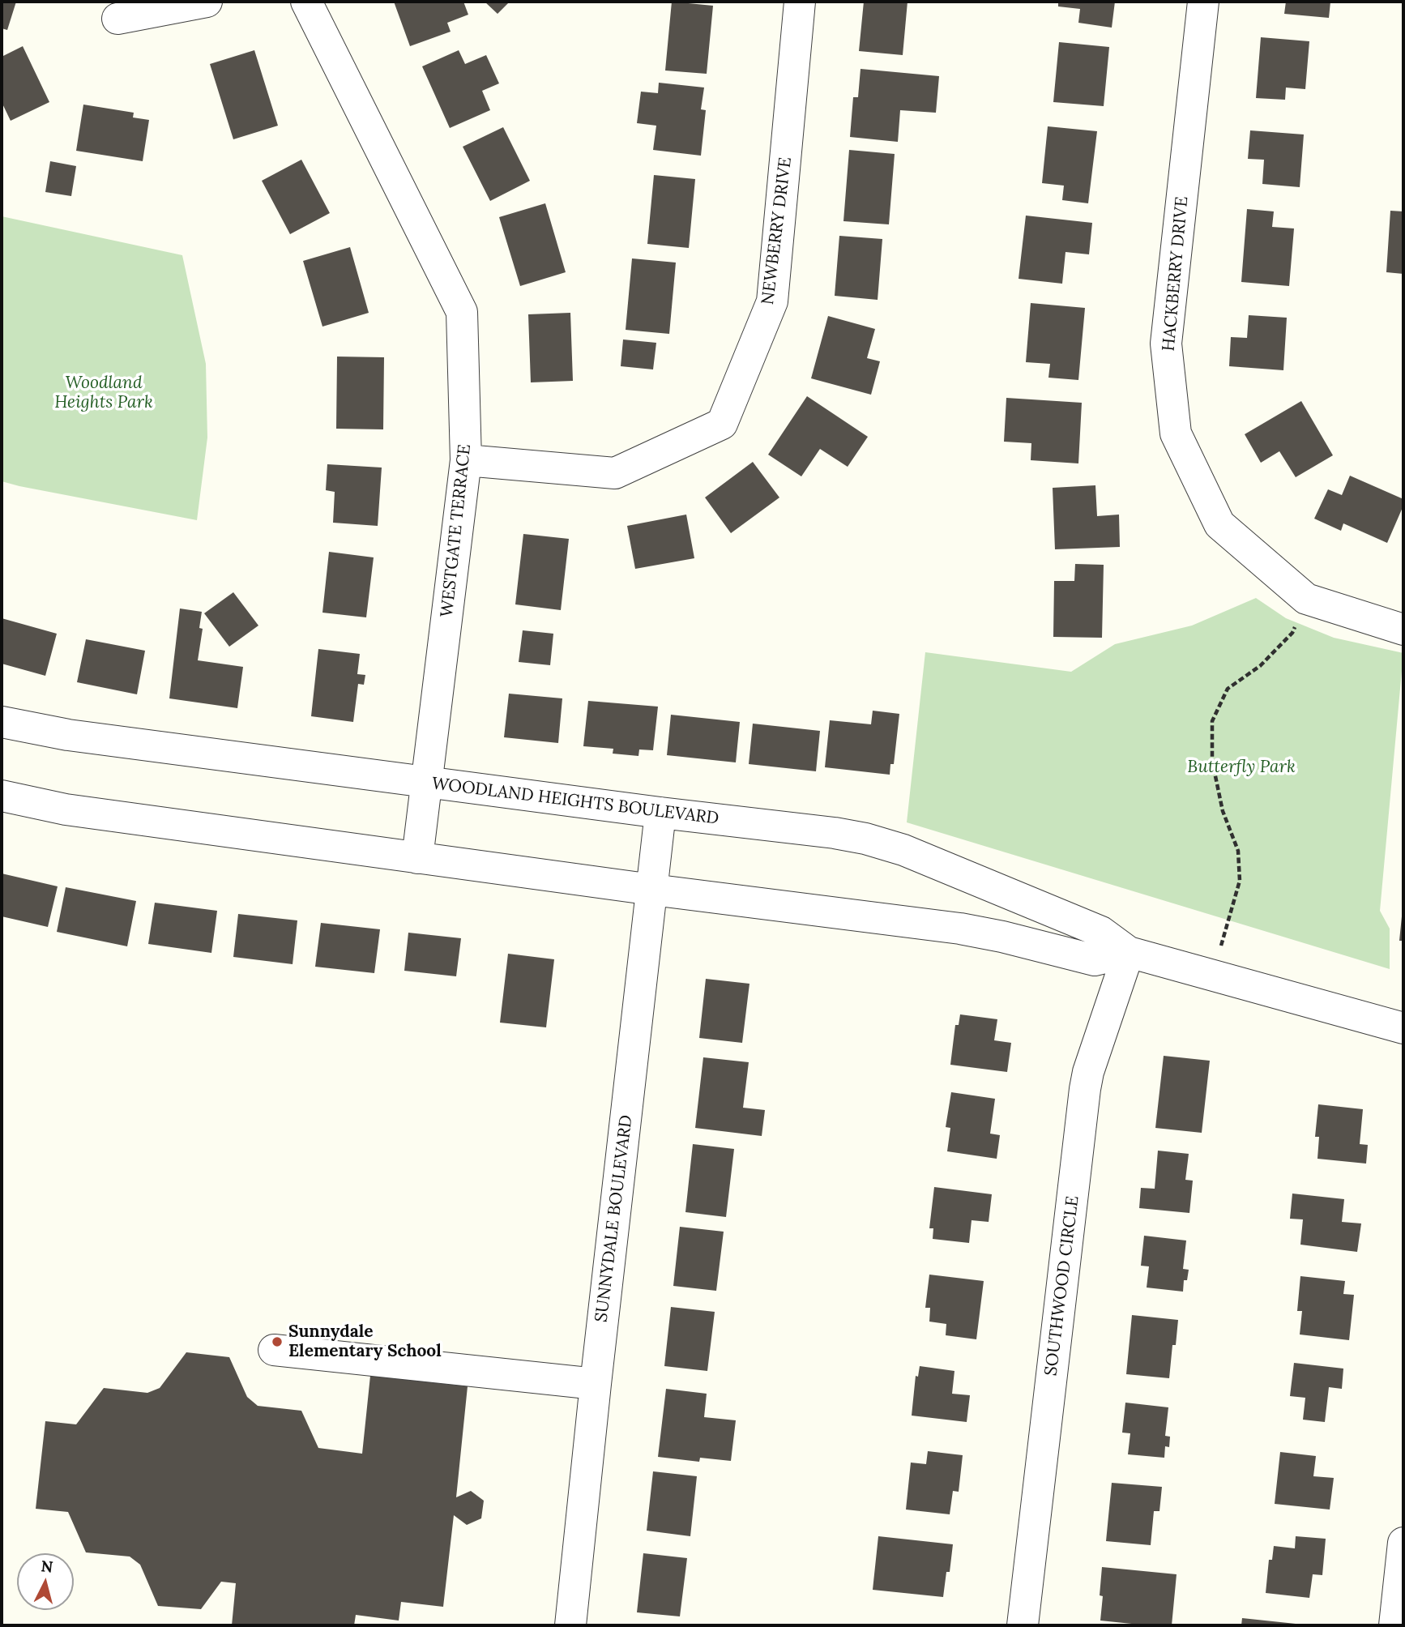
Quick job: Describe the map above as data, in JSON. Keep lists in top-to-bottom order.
{
  "streets": {
    "street": [
      "NEWBERRY DRIVE",
      "HACKBERRY DRIVE",
      "WESTGATE TERRACE",
      "WOODLAND HEIGHTS BOULEVARD",
      "SUNNYDALE BOULEVARD",
      "SOUTHWOOD CIRCLE"
    ]
  },
  "crossings": [
    ["NEWBERRY DRIVE", "WESTGATE TERRACE"],
    ["WESTGATE TERRACE", "WOODLAND HEIGHTS BOULEVARD"],
    ["WOODLAND HEIGHTS BOULEVARD", "SUNNYDALE BOULEVARD"],
    ["WOODLAND HEIGHTS BOULEVARD", "SOUTHWOOD CIRCLE"]
  ],
  "parks": ["Woodland Heights Park", "Butterfly Park"],
  "places": ["Sunnydale Elementary School"],
  "north": "top"
}
